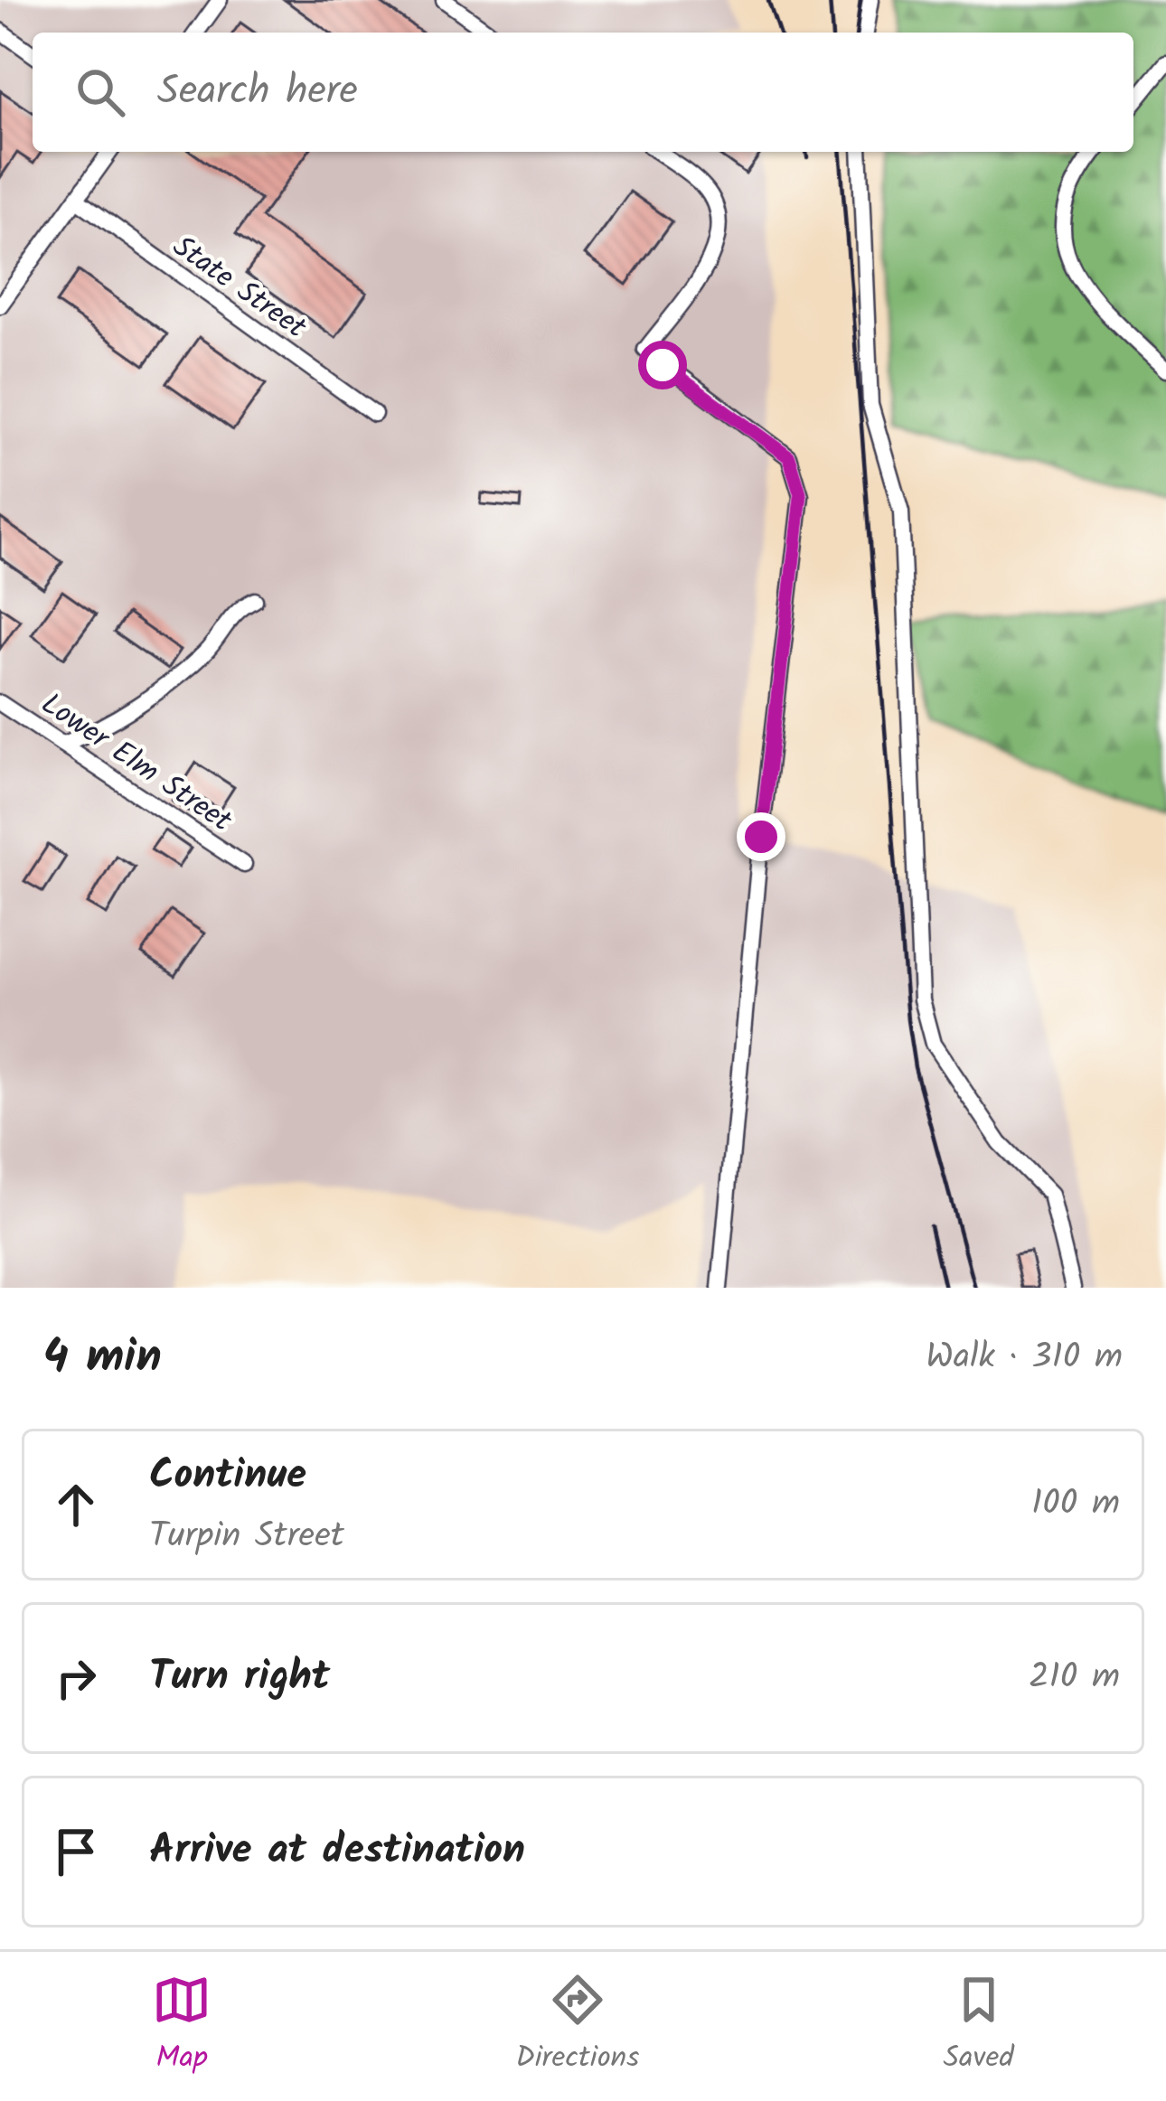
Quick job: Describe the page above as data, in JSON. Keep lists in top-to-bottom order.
{
  "streets": {
    "street": ["State Street", "Lower Elm Street"]
  },
  "page": {
    "search": "Search here",
    "heading": ["4 min", "Walk · 310 m"],
    "list": [
      ["Continue", "Turpin Street", "100 m"],
      ["Turn right", "210 m"],
      "Arrive at destination"
    ],
    "nav": ["Map", "Directions", "Saved"]
  }
}
